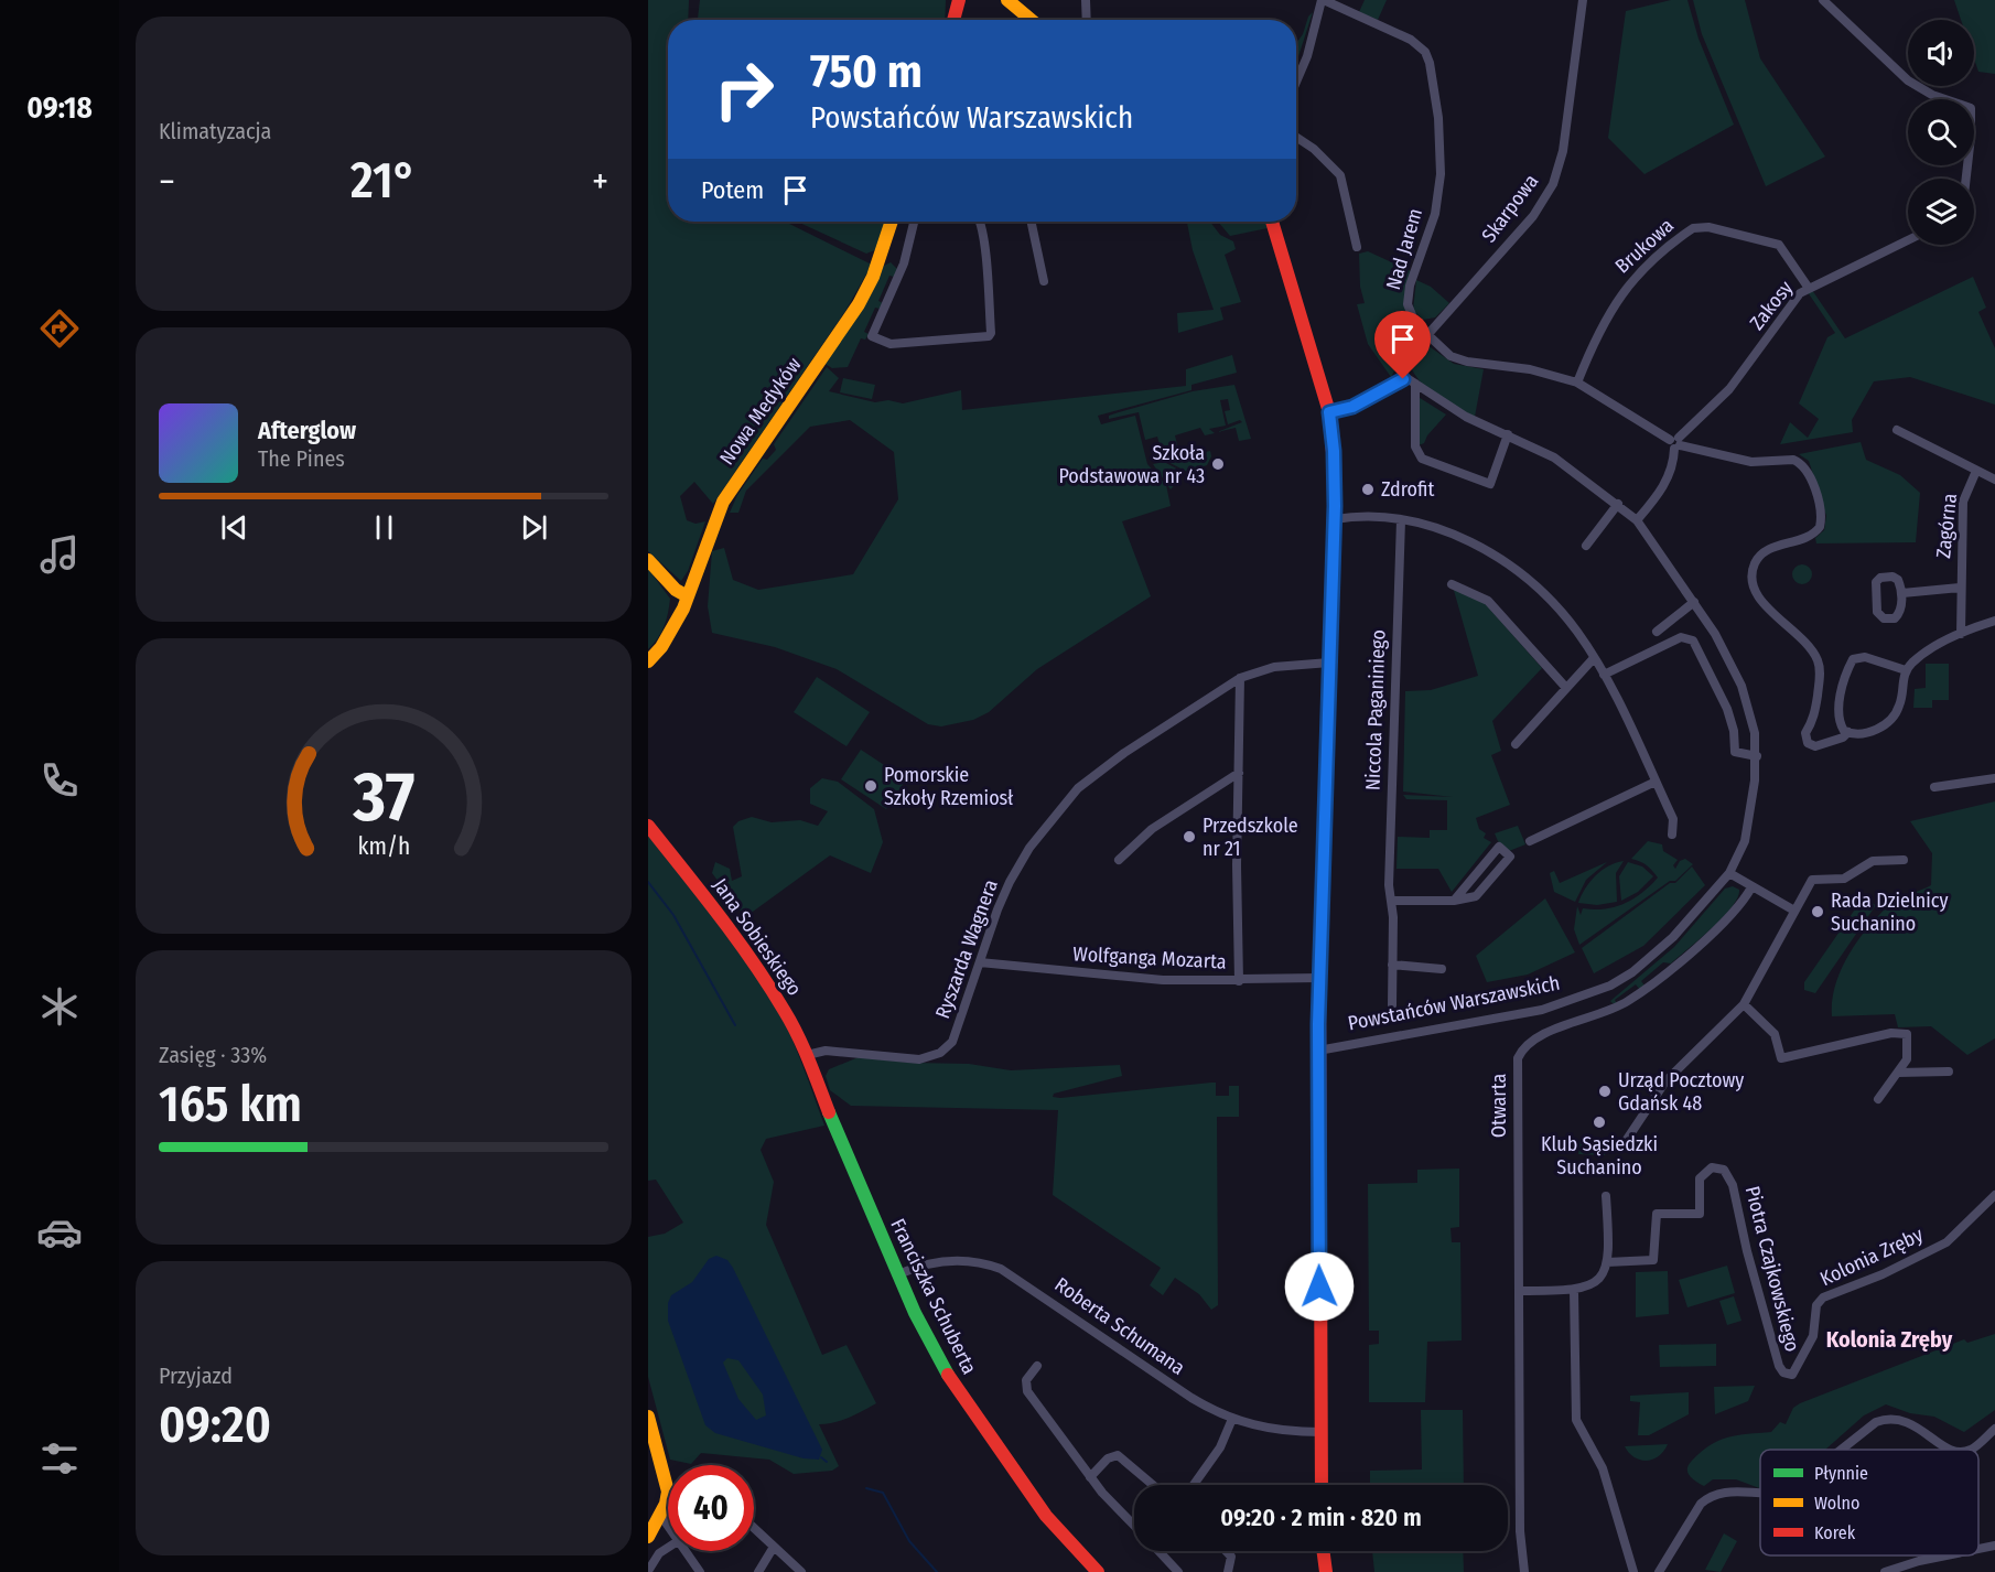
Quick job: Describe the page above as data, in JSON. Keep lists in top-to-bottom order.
{
  "streets": {
    "street": [
      "Skarpowa",
      "Brukowa",
      "Nad Jarem",
      "Zakosy",
      "Nowa Medyków",
      "Zagórna",
      "Niccola Paganiniego",
      "Jana Sobieskiego",
      "Ryszarda Wagnera",
      "Wolfganga Mozarta",
      "Powstańców Warszawskich",
      "Otwarta",
      "Kolonia Zręby",
      "Piotra Czajkowskiego",
      "Franciszka Schuberta",
      "Roberta Schumana"
    ]
  },
  "crossings": [
    ["Skarpowa", "Nad Jarem"],
    ["Brukowa", "Nad Jarem"],
    ["Brukowa", "Zakosy"],
    ["Nad Jarem", "Zakosy"],
    ["Jana Sobieskiego", "Ryszarda Wagnera"],
    ["Jana Sobieskiego", "Franciszka Schuberta"],
    ["Ryszarda Wagnera", "Wolfganga Mozarta"],
    ["Kolonia Zręby", "Piotra Czajkowskiego"],
    ["Franciszka Schuberta", "Roberta Schumana"]
  ],
  "districts": ["Kolonia Zręby"],
  "places": [
    "Szkoła Podstawowa nr 43",
    "Zdrofit",
    "Pomorskie Szkoły Rzemiosł",
    "Przedszkole nr 21",
    "Rada Dzielnicy Suchanino",
    "Urząd Pocztowy Gdańsk 48",
    "Klub Sąsiedzki Suchanino"
  ],
  "legend": ["Płynnie", "Wolno", "Korek"],
  "page": {
    "tabs": "09:18",
    "tile": [
      "Klimatyzacja",
      ["Zasięg · 33%", "165 km"],
      ["Przyjazd", "09:20"]
    ],
    "turn": ["750 m", "Powstańców Warszawskich"],
    "heat": ["−", "21°", "+"],
    "then": "Potem",
    "song": ["Afterglow", "The Pines"],
    "limit": "40",
    "trip": "09:20 · 2 min · 820 m",
    "gauge": ["37", "km/h"]
  }
}
